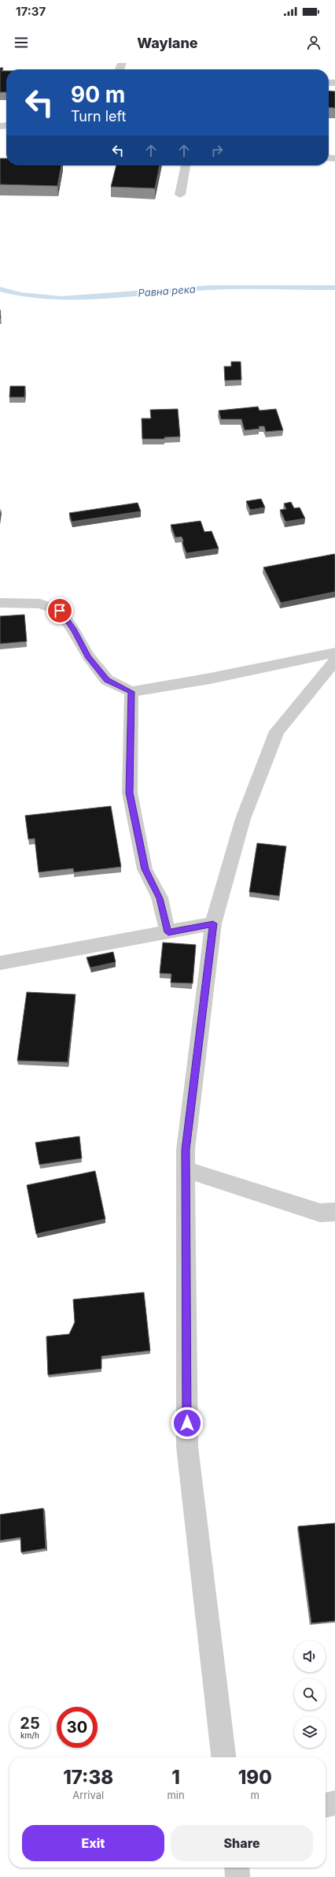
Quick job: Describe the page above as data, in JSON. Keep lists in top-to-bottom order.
{
  "water": ["Равна река"],
  "page": {
    "status": "17:37",
    "header": "Waylane",
    "turn": ["90 m", "Turn left"],
    "speed": "25 km/h",
    "limit": "30",
    "eta": [
      "17:38",
      "Arrival",
      "1",
      "min",
      "190",
      "m"
    ],
    "buttons": ["Exit", "Share"]
  }
}
